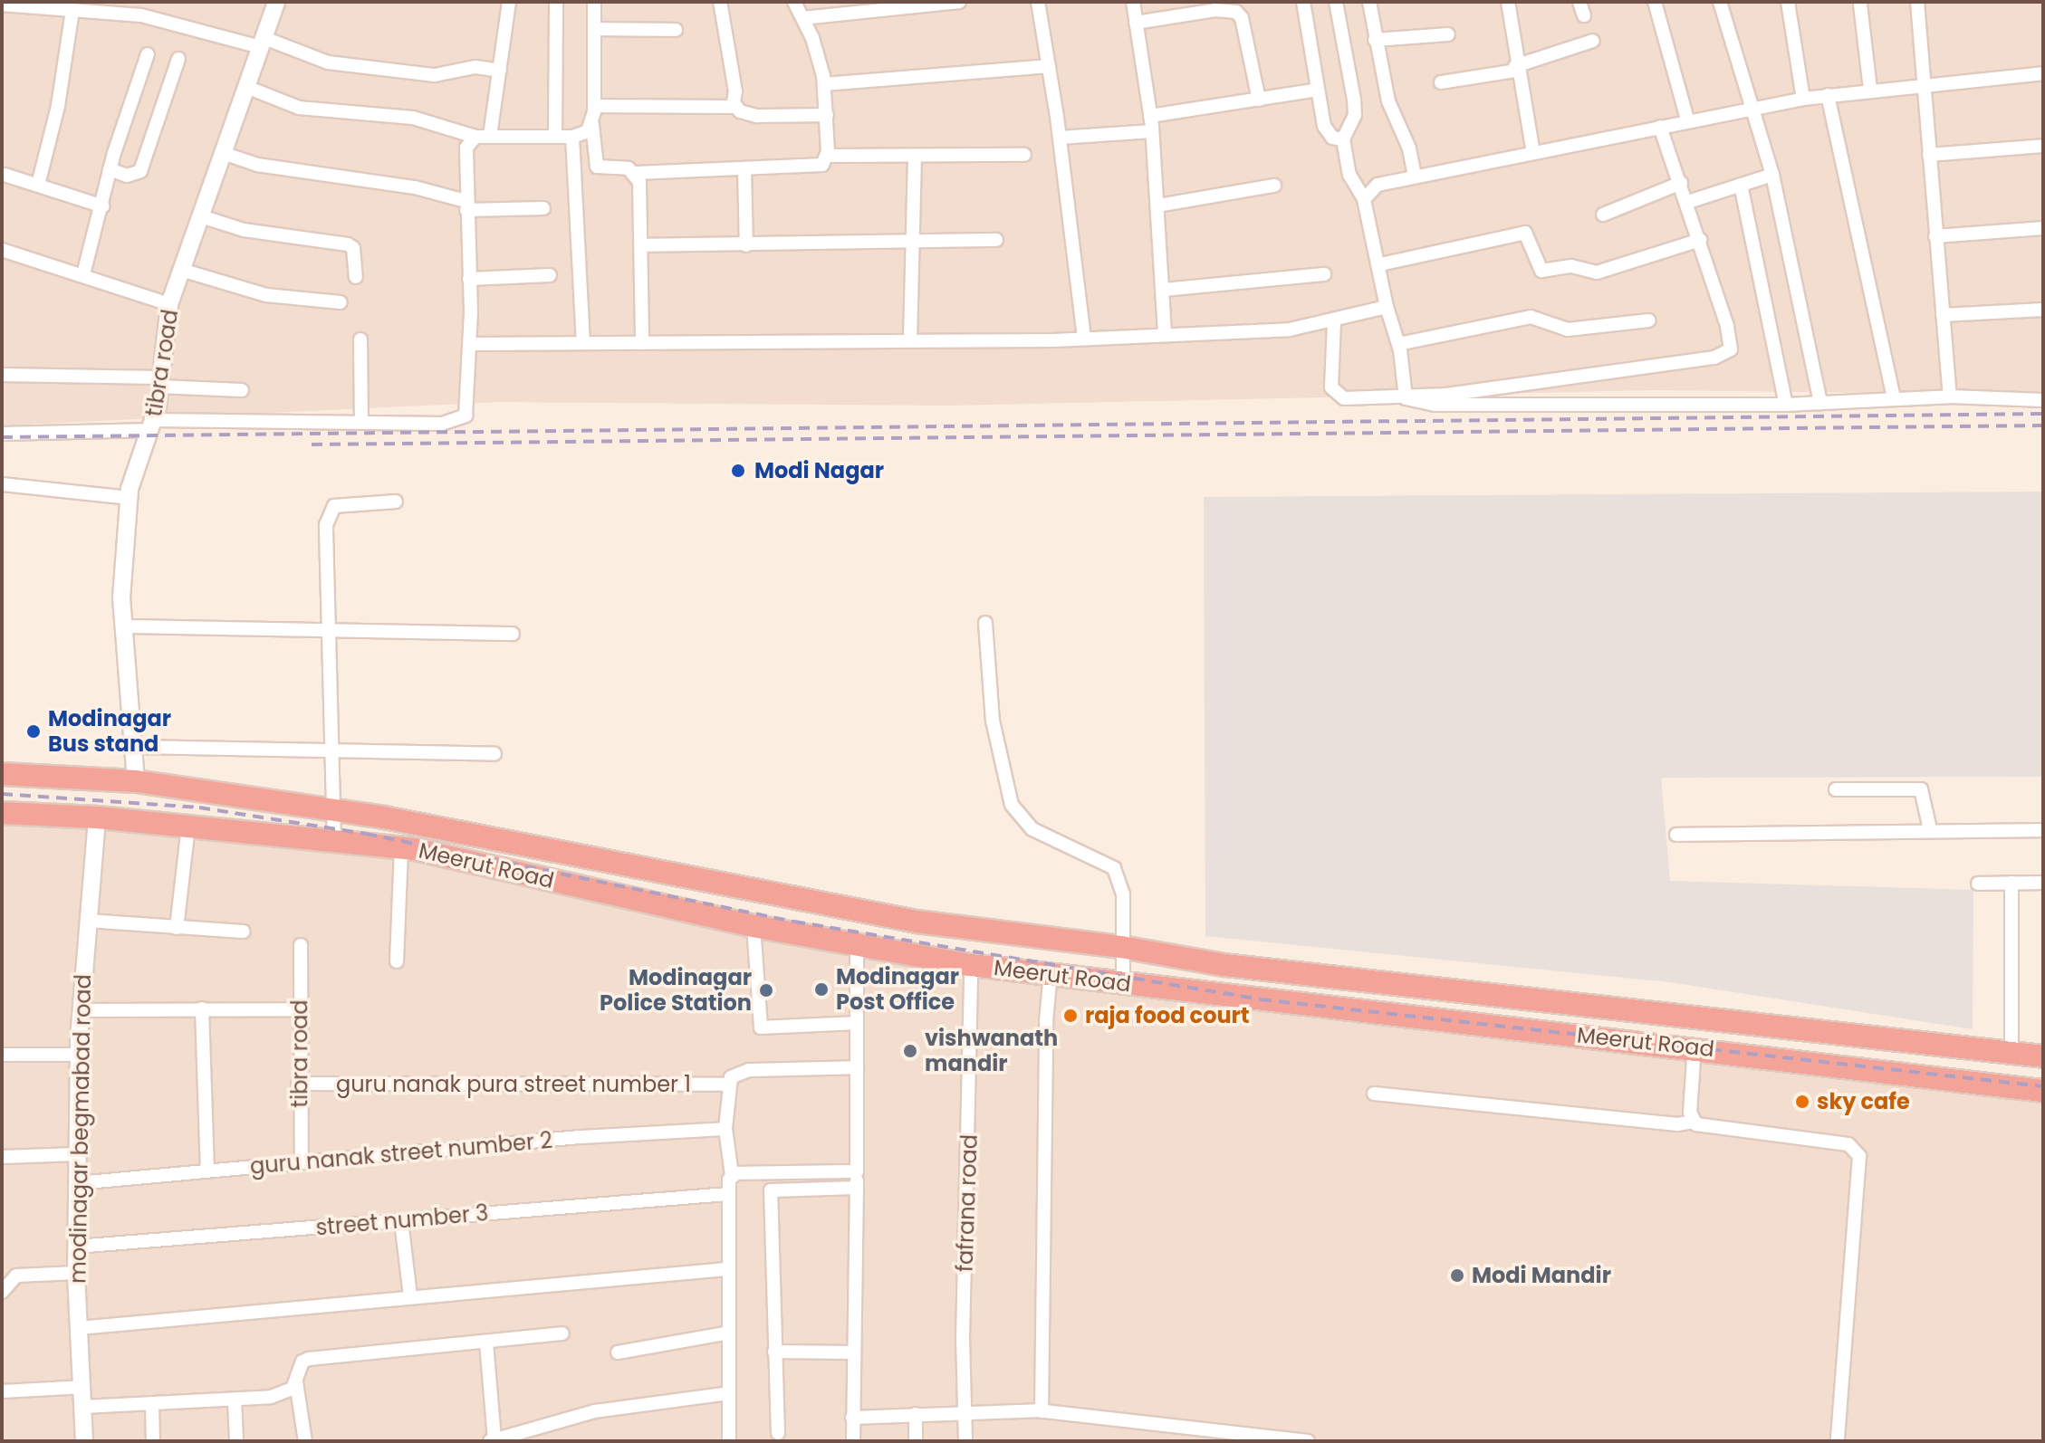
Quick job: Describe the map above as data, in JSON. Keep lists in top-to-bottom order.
{
  "streets": {
    "highway": ["Meerut Road"],
    "street": [
      "tibra road",
      "guru nanak pura street number 1",
      "modinagar begmabad road",
      "guru nanak street number 2",
      "fafrana road",
      "street number 3"
    ]
  },
  "crossings": [
    ["tibra road", "Meerut Road"],
    ["tibra road", "guru nanak pura street number 1"],
    ["tibra road", "guru nanak street number 2"],
    ["Meerut Road", "modinagar begmabad road"],
    ["Meerut Road", "fafrana road"],
    ["modinagar begmabad road", "guru nanak street number 2"],
    ["modinagar begmabad road", "street number 3"]
  ],
  "places": [
    "Modi Nagar",
    "Modinagar Bus stand",
    "Modinagar Post Office",
    "Modinagar Police Station",
    "raja food court",
    "vishwanath mandir",
    "sky cafe",
    "Modi Mandir"
  ]
}
